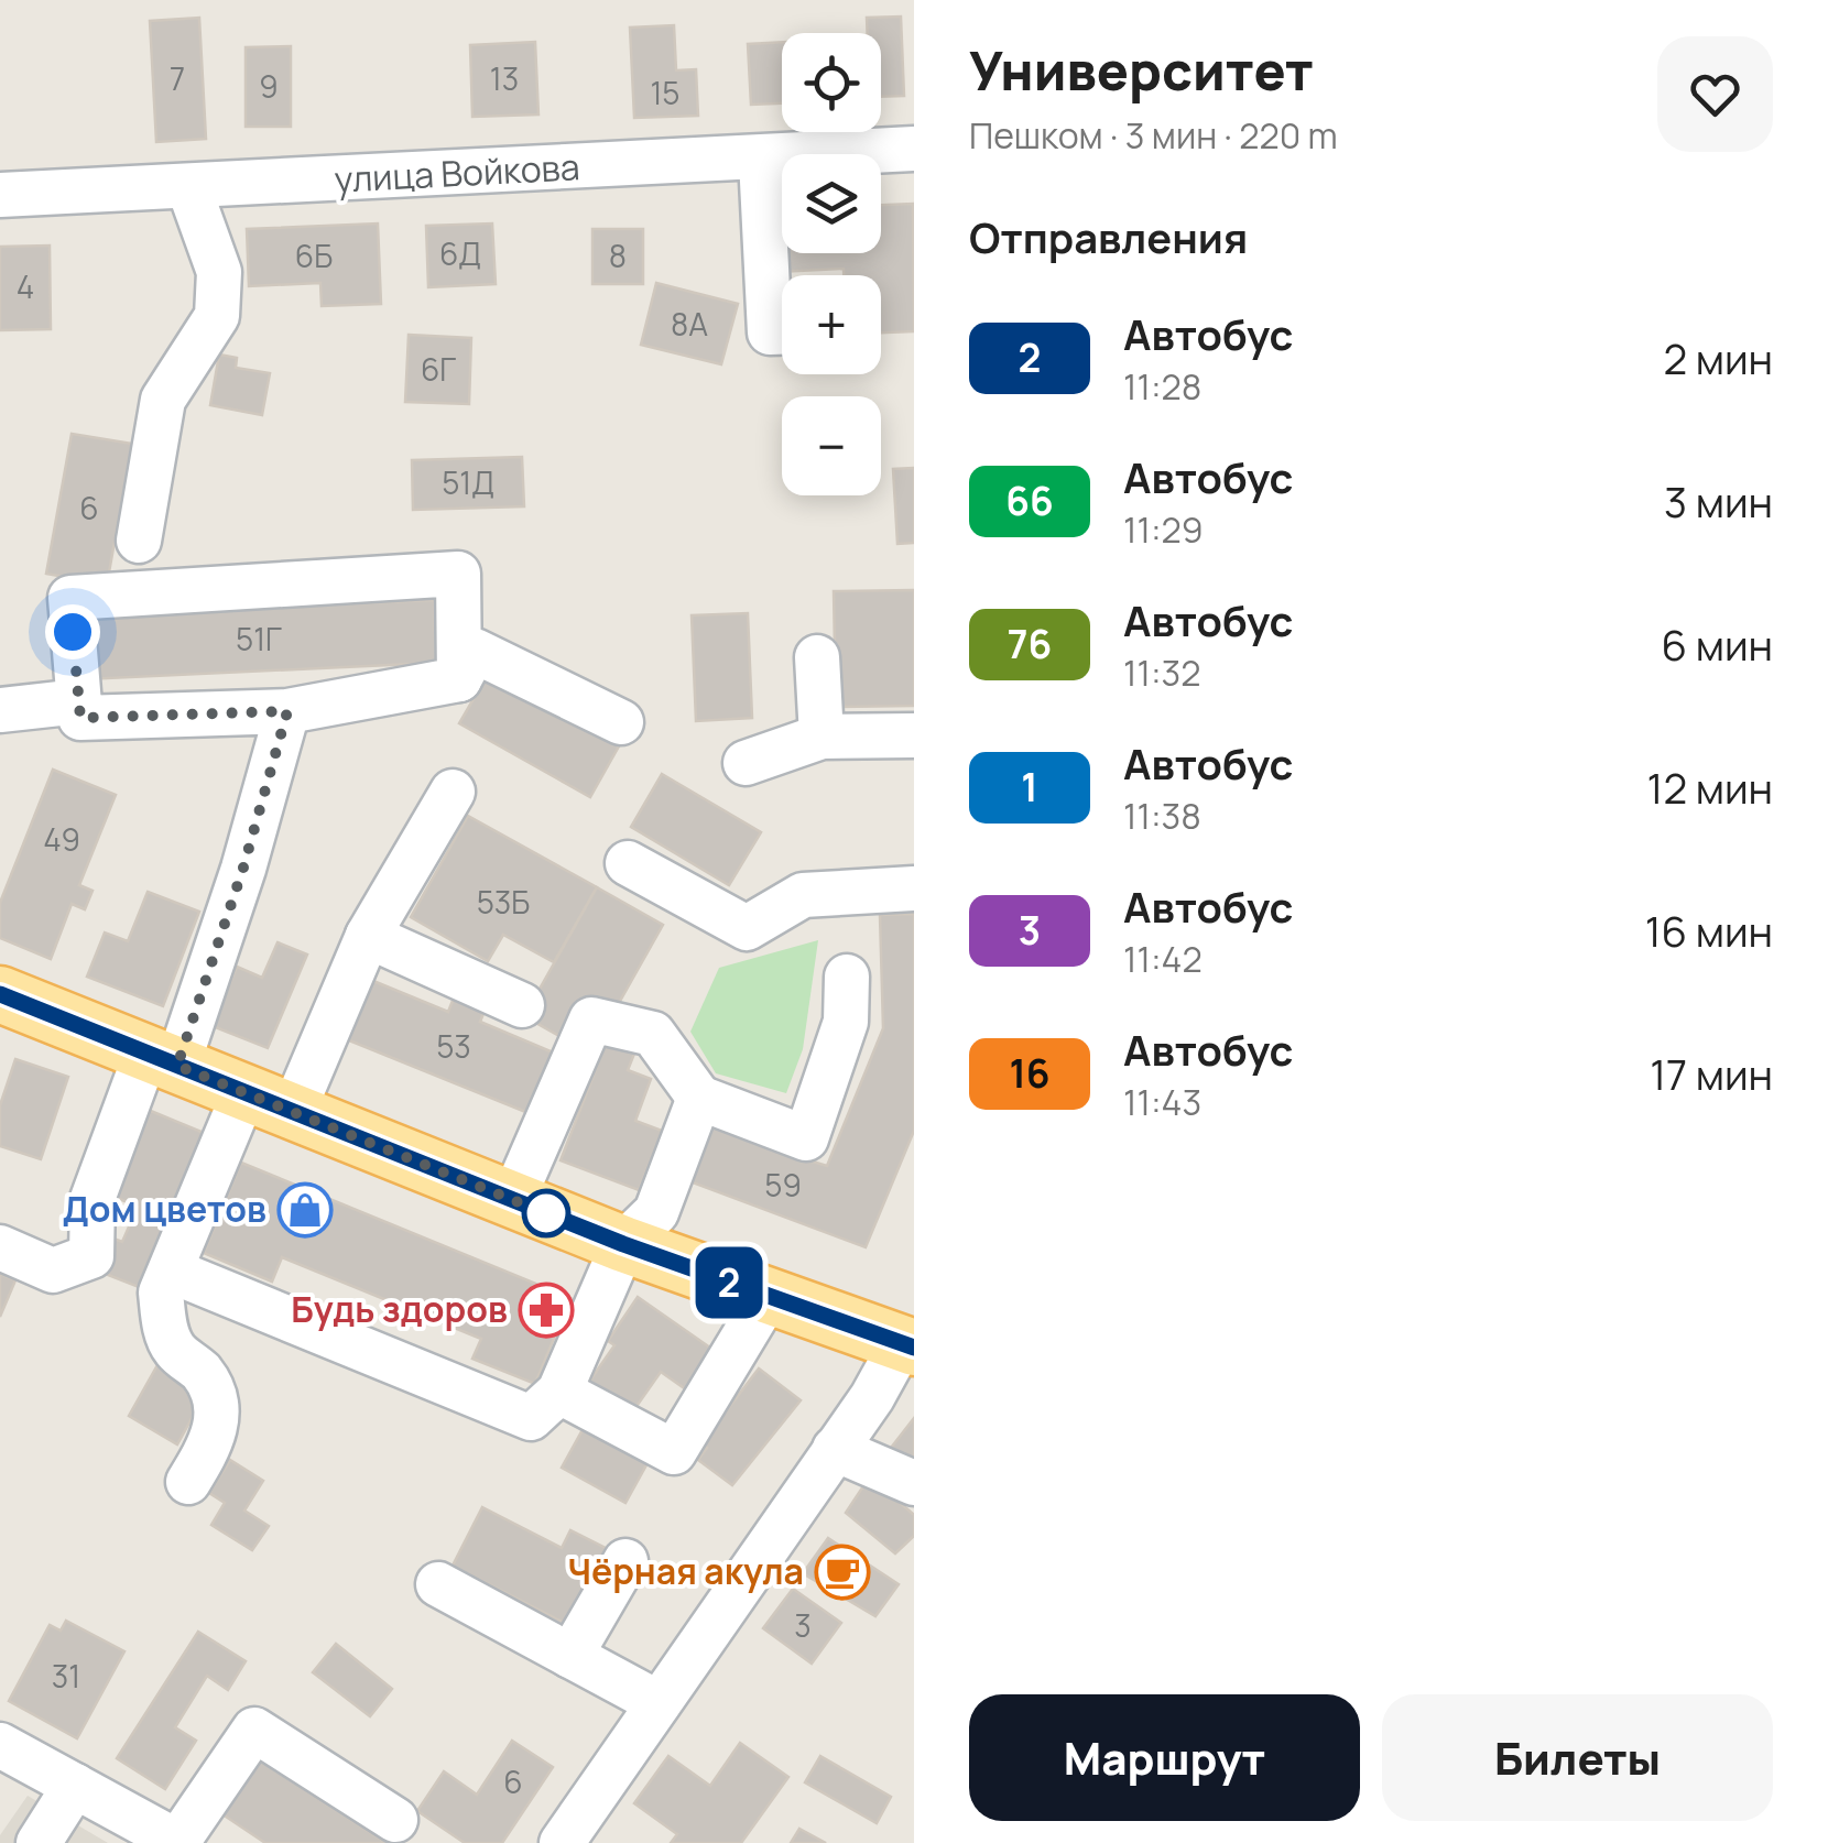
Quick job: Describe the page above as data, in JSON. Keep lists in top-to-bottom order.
{
  "streets": {
    "street": ["улица Войкова"]
  },
  "places": {
    "shop": ["Дом цветов"],
    "pharmacy": ["Будь здоров"],
    "cafe": ["Чёрная акула"]
  },
  "lines": ["bus line 2"],
  "house_numbers": [
    "7",
    "13",
    "9",
    "15",
    "6Д",
    "6Б",
    "8",
    "4",
    "8А",
    "6Г",
    "51Д",
    "6",
    "51Г",
    "49",
    "53Б",
    "53",
    "59",
    "3",
    "31",
    "6"
  ],
  "page": {
    "on_map": "2",
    "heading": [
      ["Университет", "Пешком · 3 мин · 220 m"],
      "Отправления"
    ],
    "map_buttons": ["+", "−"],
    "list": [
      {
        "mark": "2",
        "name": "Автобус",
        "note": "11:28",
        "value": "2 мин"
      },
      {
        "mark": "66",
        "name": "Автобус",
        "note": "11:29",
        "value": "3 мин"
      },
      {
        "mark": "76",
        "name": "Автобус",
        "note": "11:32",
        "value": "6 мин"
      },
      {
        "mark": "1",
        "name": "Автобус",
        "note": "11:38",
        "value": "12 мин"
      },
      {
        "mark": "3",
        "name": "Автобус",
        "note": "11:42",
        "value": "16 мин"
      },
      {
        "mark": "16",
        "name": "Автобус",
        "note": "11:43",
        "value": "17 мин"
      }
    ],
    "buttons": ["Маршрут", "Билеты"]
  }
}
